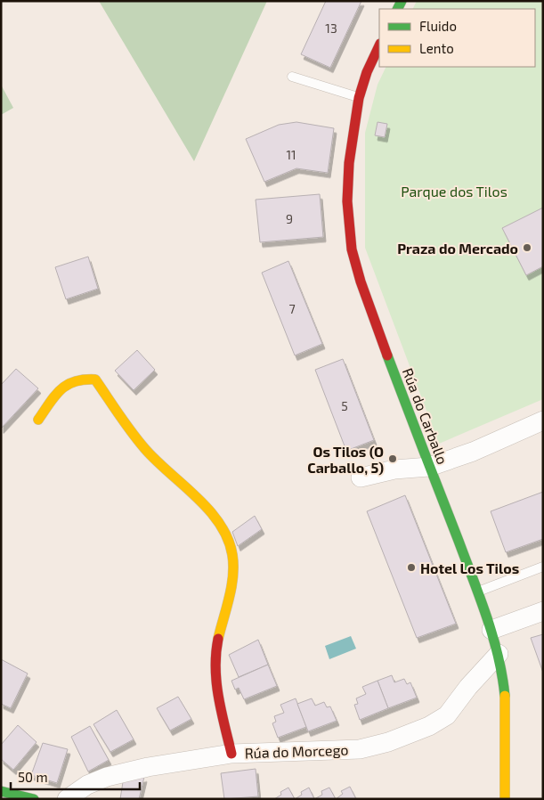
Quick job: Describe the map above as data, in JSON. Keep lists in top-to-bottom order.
{
  "streets": {
    "street": ["Rúa do Carballo", "Rúa do Morcego"]
  },
  "crossings": [
    ["Rúa do Carballo", "Rúa do Morcego"]
  ],
  "parks": ["Parque dos Tilos"],
  "places": ["Praza do Mercado", "Os Tilos (O Carballo, 5)", "Hotel Los Tilos"],
  "house_numbers": [
    "13",
    "11",
    "9",
    "7",
    "5"
  ],
  "legend": ["Fluido", "Lento"],
  "scale_bar": "50 m"
}
